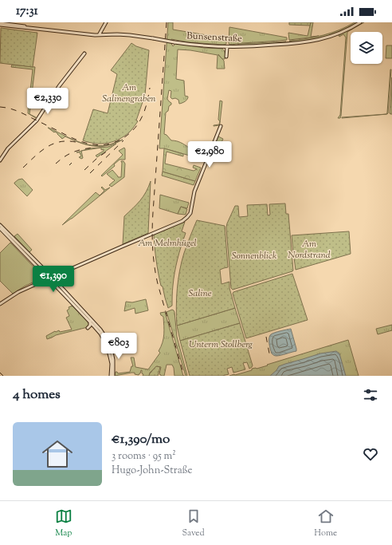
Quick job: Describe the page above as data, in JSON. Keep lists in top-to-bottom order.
{
  "streets": {
    "main road": ["Bunsenstraße"]
  },
  "parks": [
    "Am Salinengraben",
    "Am Melmhügel",
    "Am Nordstrand",
    "Sonnenblick",
    "Saline",
    "Unterm Stollberg"
  ],
  "page": {
    "status": "17:31",
    "price": [
      "€2,330",
      "€2,980",
      "€1,390",
      "€803"
    ],
    "heading": "4 homes",
    "list": [
      {
        "name": "€1,390/mo",
        "note": "3 rooms · 95 m² · Hugo-John-Straße"
      }
    ],
    "tabs": ["Map", "Saved", "Home"]
  }
}
